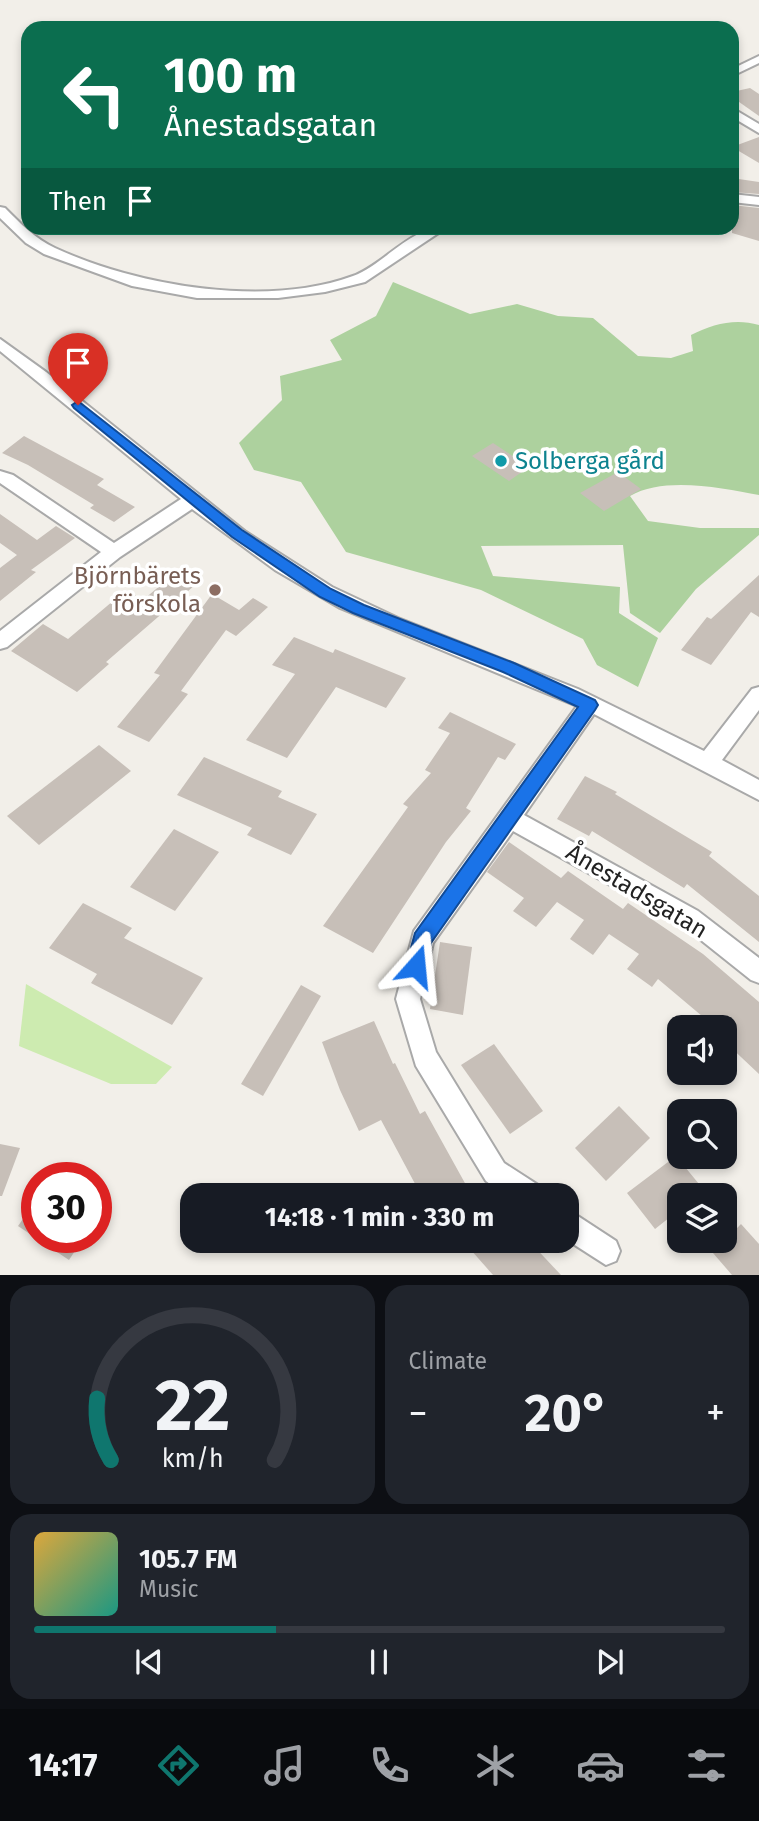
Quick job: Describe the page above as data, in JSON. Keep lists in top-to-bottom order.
{
  "streets": {
    "street": ["Ånestadsgatan"]
  },
  "places": ["Solberga gård", "Björnbärets förskola"],
  "page": {
    "turn": ["100 m", "Ånestadsgatan"],
    "then": "Then",
    "limit": "30",
    "trip": "14:18 · 1 min · 330 m",
    "tile": "Climate",
    "heat": ["−", "20°", "+"],
    "song": ["105.7 FM", "Music"],
    "tabs": "14:17",
    "gauge": ["22", "km/h"]
  }
}
